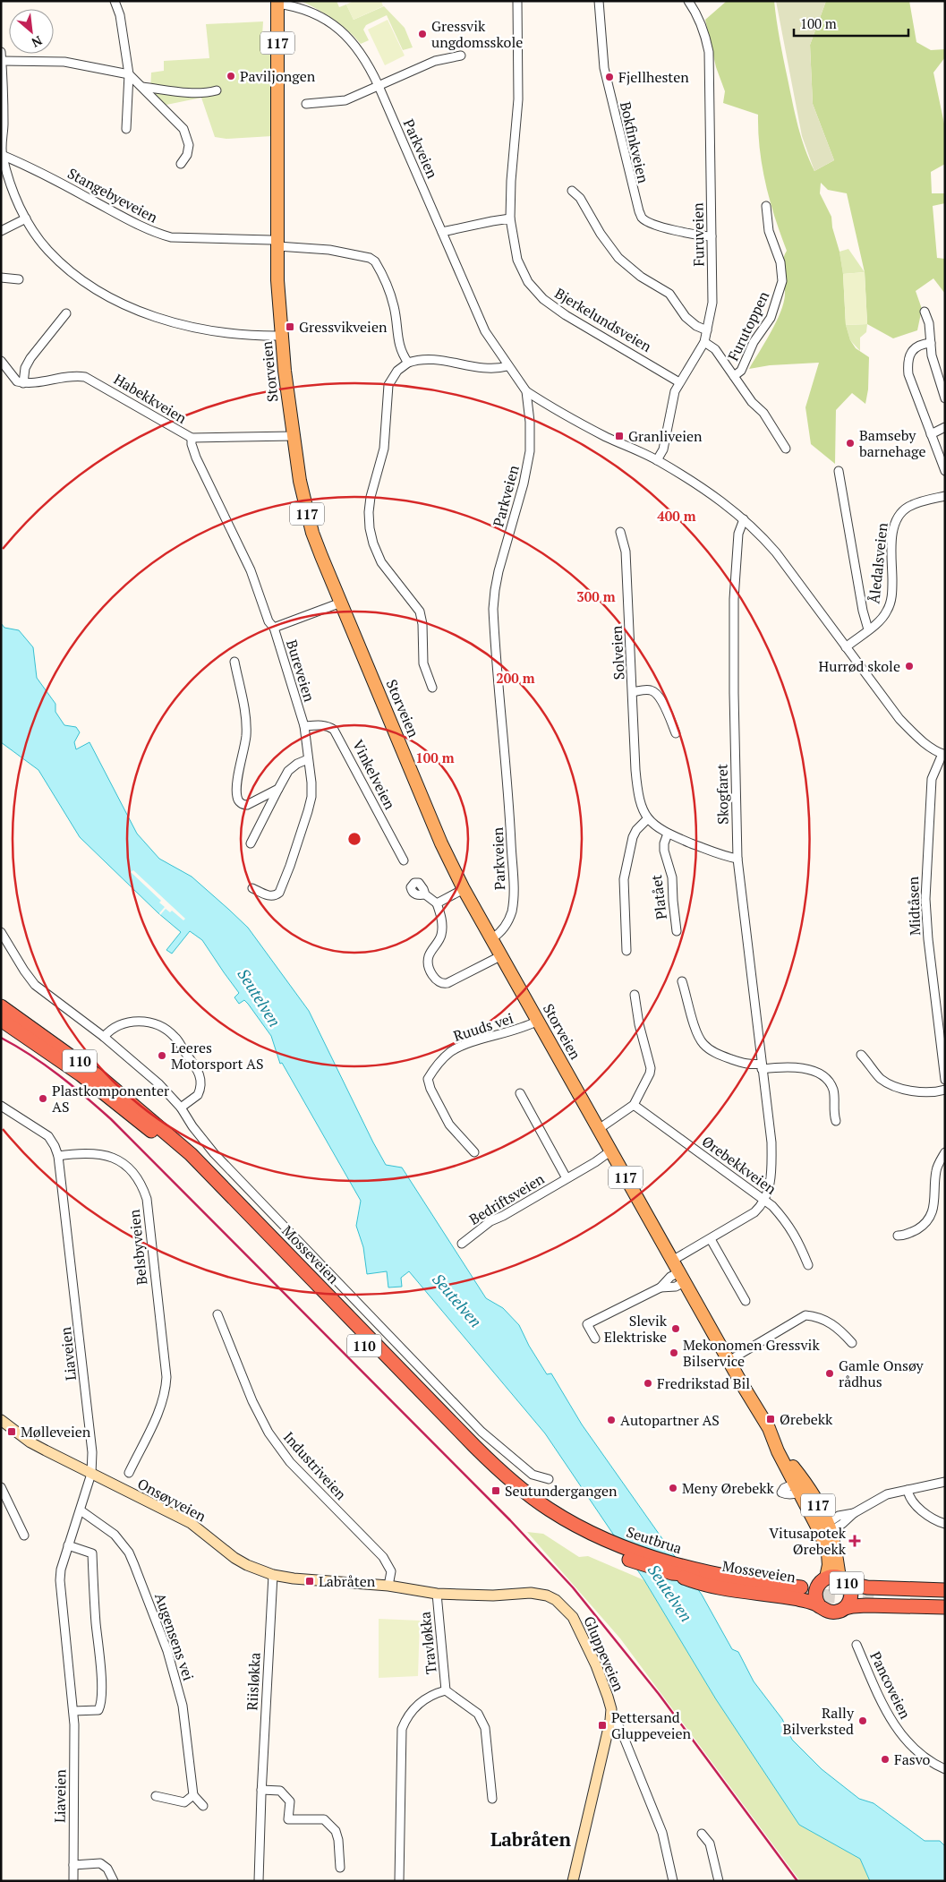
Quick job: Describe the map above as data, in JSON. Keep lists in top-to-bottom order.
{
  "streets": {
    "highway": ["110", "Mosseveien", "Seutbrua"],
    "main road": ["117", "Storveien"],
    "street": [
      "Bokfinkveien",
      "Parkveien",
      "Stangebyeveien",
      "Furuveien",
      "Bjerkelundsveien",
      "Furutoppen",
      "Habekkveien",
      "Åledalsveien",
      "Solveien",
      "Bureveien",
      "Vinkelveien",
      "Skogfaret",
      "Platået",
      "Midtåsen",
      "Ruuds vei",
      "Ørebekkveien",
      "Bedriftsveien",
      "Belsbyveien",
      "Liaveien",
      "Industriveien",
      "Onsøyveien",
      "Augensens vei",
      "Travløkka",
      "Gluppeveien",
      "Riisløkka",
      "Pancoveien"
    ]
  },
  "crossings": [
    ["Bokfinkveien", "Furuveien"],
    ["Parkveien", "Storveien"],
    ["Stangebyeveien", "Storveien"],
    ["Furuveien", "Bjerkelundsveien"],
    ["Storveien", "Habekkveien"],
    ["Storveien", "Skogfaret"],
    ["Storveien", "Ruuds vei"],
    ["Storveien", "110"],
    ["Storveien", "Bedriftsveien"],
    ["Habekkveien", "Bureveien"],
    ["Solveien", "Skogfaret"],
    ["Solveien", "Platået"],
    ["Bureveien", "Vinkelveien"],
    ["Skogfaret", "Ørebekkveien"],
    ["110", "Mosseveien"],
    ["110", "Seutbrua"],
    ["Belsbyveien", "Liaveien"],
    ["Mosseveien", "Seutbrua"],
    ["Liaveien", "Onsøyveien"],
    ["Liaveien", "Augensens vei"],
    ["Industriveien", "Onsøyveien"],
    ["Industriveien", "Gluppeveien"],
    ["Onsøyveien", "Gluppeveien"],
    ["Onsøyveien", "Riisløkka"],
    ["Travløkka", "Gluppeveien"]
  ],
  "districts": ["Labråten"],
  "water": ["Seutelven"],
  "places": {
    "other": [
      "Gressvik ungdomsskole",
      "Paviljongen",
      "Fjellhesten",
      "Bamseby barnehage",
      "Hurrød skole",
      "Leeres Motorsport AS",
      "Plastkomponenter AS",
      "Slevik Elektriske",
      "Mekonomen Gressvik Bilservice",
      "Gamle Onsøy rådhus",
      "Fredrikstad Bil",
      "Autopartner AS",
      "Meny Ørebekk",
      "Rally Bilverksted",
      "Fasvo"
    ],
    "transit": [
      "Gressvikveien",
      "Granliveien",
      "Ørebekk",
      "Mølleveien",
      "Seutundergangen",
      "Labråten",
      "Pettersand Gluppeveien"
    ],
    "health": ["Vitusapotek Ørebekk"]
  },
  "scale_bar": "100 m",
  "north": "bottom right",
  "rings": [
    "400 m",
    "300 m",
    "200 m",
    "100 m"
  ]
}
